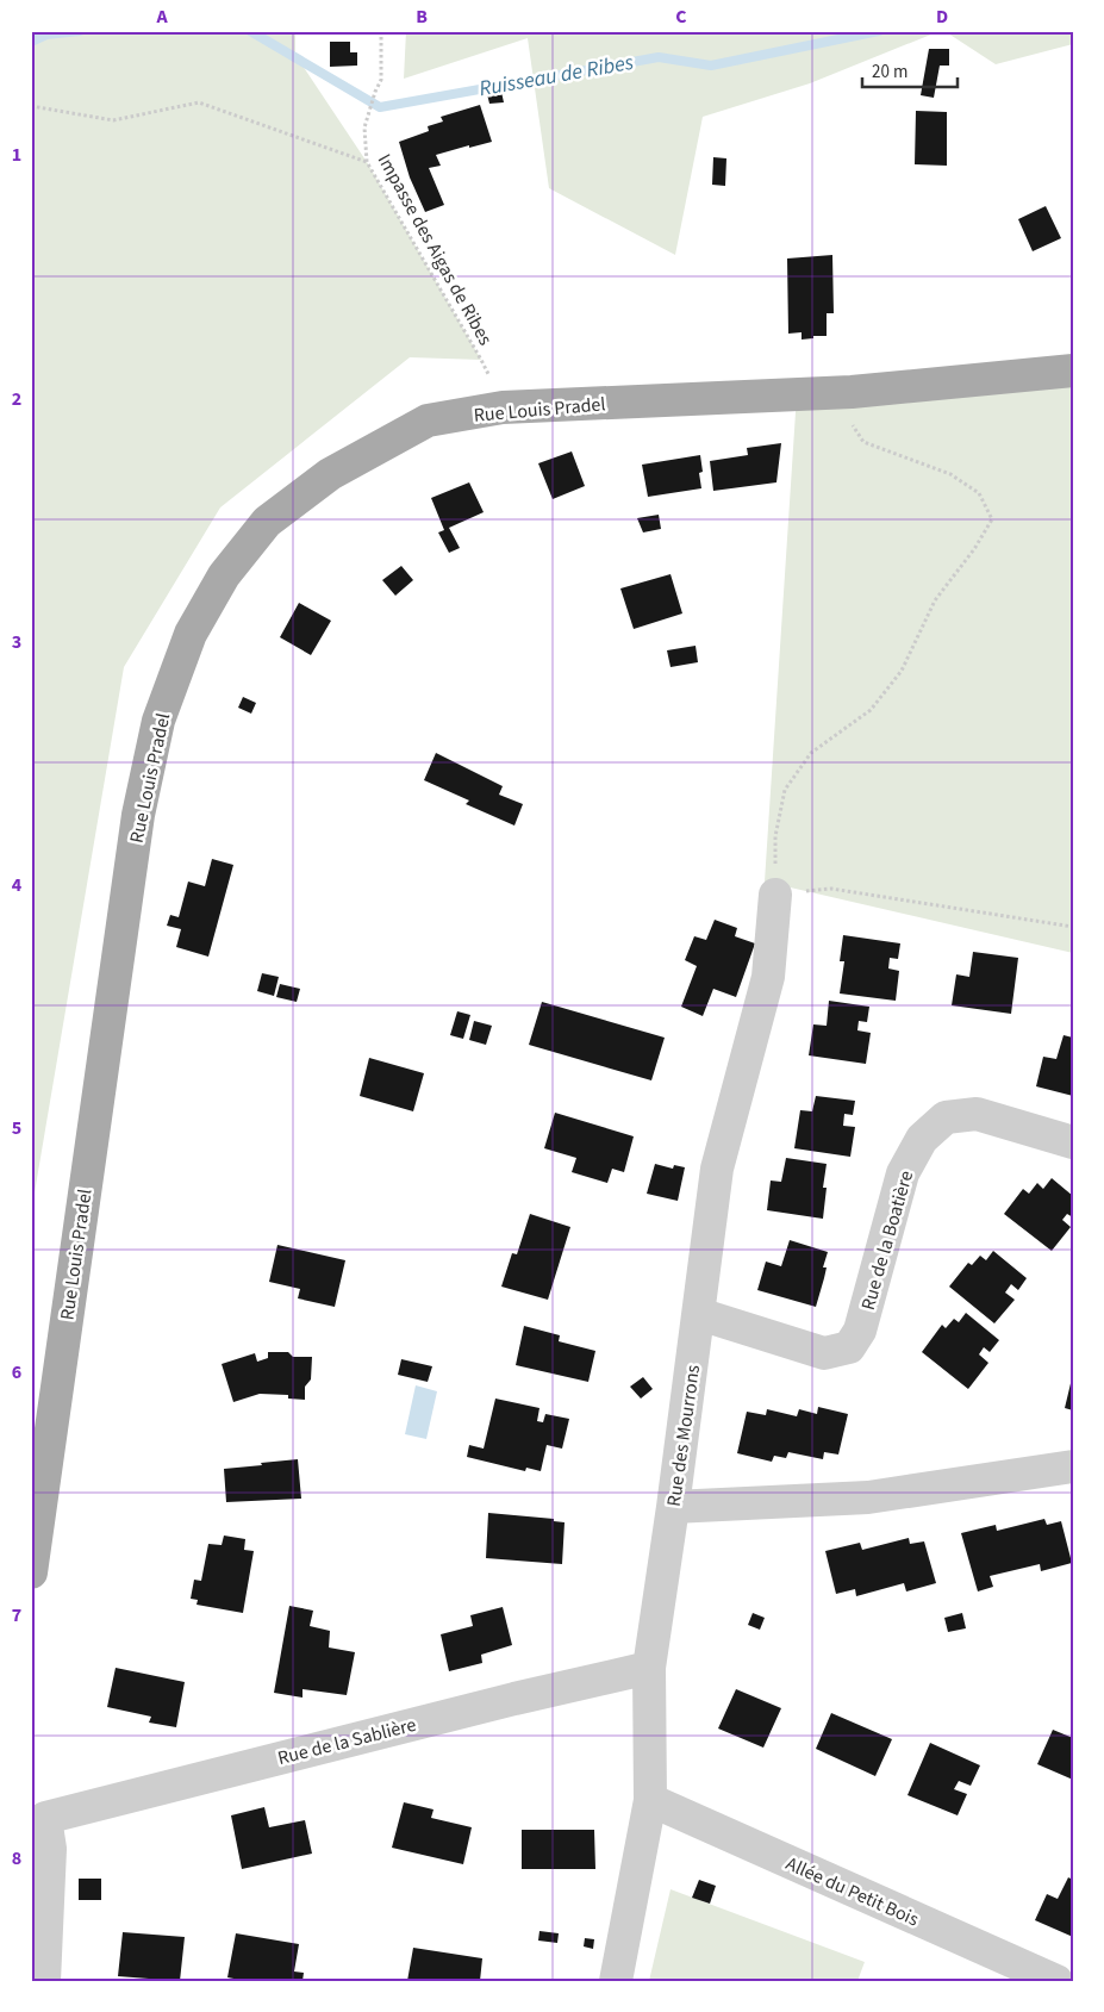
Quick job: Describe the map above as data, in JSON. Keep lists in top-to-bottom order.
{
  "streets": {
    "main road": ["Rue Louis Pradel"],
    "street": [
      "Rue de la Boatière",
      "Rue des Mourrons",
      "Rue de la Sablière",
      "Allée du Petit Bois"
    ],
    "path": ["Impasse des Aigas de Ribes"]
  },
  "crossings": [
    ["Impasse des Aigas de Ribes", "Rue Louis Pradel"],
    ["Rue de la Boatière", "Rue des Mourrons"],
    ["Rue des Mourrons", "Rue de la Sablière"],
    ["Rue des Mourrons", "Allée du Petit Bois"]
  ],
  "water": ["Ruisseau de Ribes"],
  "scale_bar": "20 m",
  "grid": {
    "columns": [
      "A",
      "B",
      "C",
      "D"
    ],
    "rows": [
      "1",
      "2",
      "3",
      "4",
      "5",
      "6",
      "7",
      "8"
    ]
  }
}
